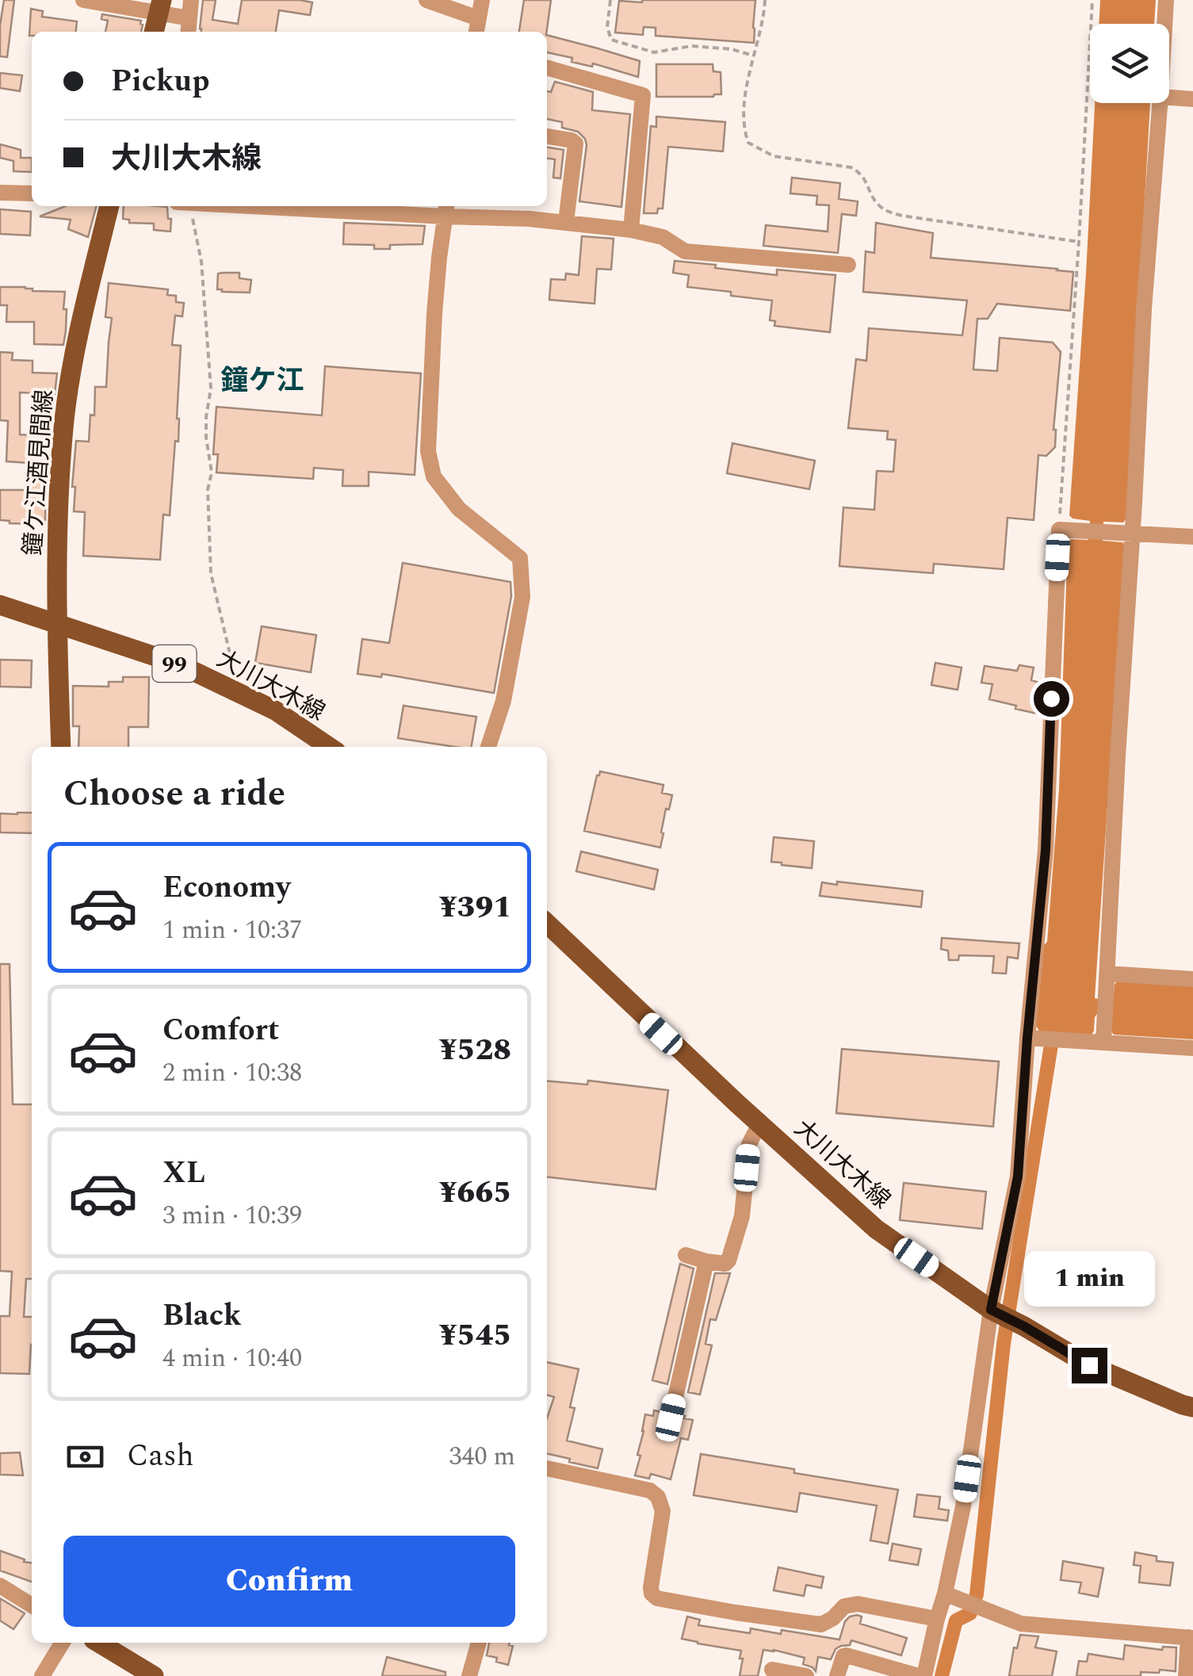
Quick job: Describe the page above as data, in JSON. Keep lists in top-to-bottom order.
{
  "streets": {
    "main road": ["鐘ケ江酒見間線", "99", "大川大木線"]
  },
  "crossings": [
    ["鐘ケ江酒見間線", "大川大木線"]
  ],
  "districts": ["鐘ケ江"],
  "page": {
    "banner": ["Pickup", "大川大木線"],
    "heading": "Choose a ride",
    "list": [
      {
        "name": "Economy",
        "note": "1 min · 10:37",
        "value": "¥391"
      },
      {
        "name": "Comfort",
        "note": "2 min · 10:38",
        "value": "¥528"
      },
      {
        "name": "XL",
        "note": "3 min · 10:39",
        "value": "¥665"
      },
      {
        "name": "Black",
        "note": "4 min · 10:40",
        "value": "¥545"
      }
    ],
    "bubble": "1 min",
    "pay": ["Cash", "340 m"],
    "buttons": "Confirm"
  }
}
